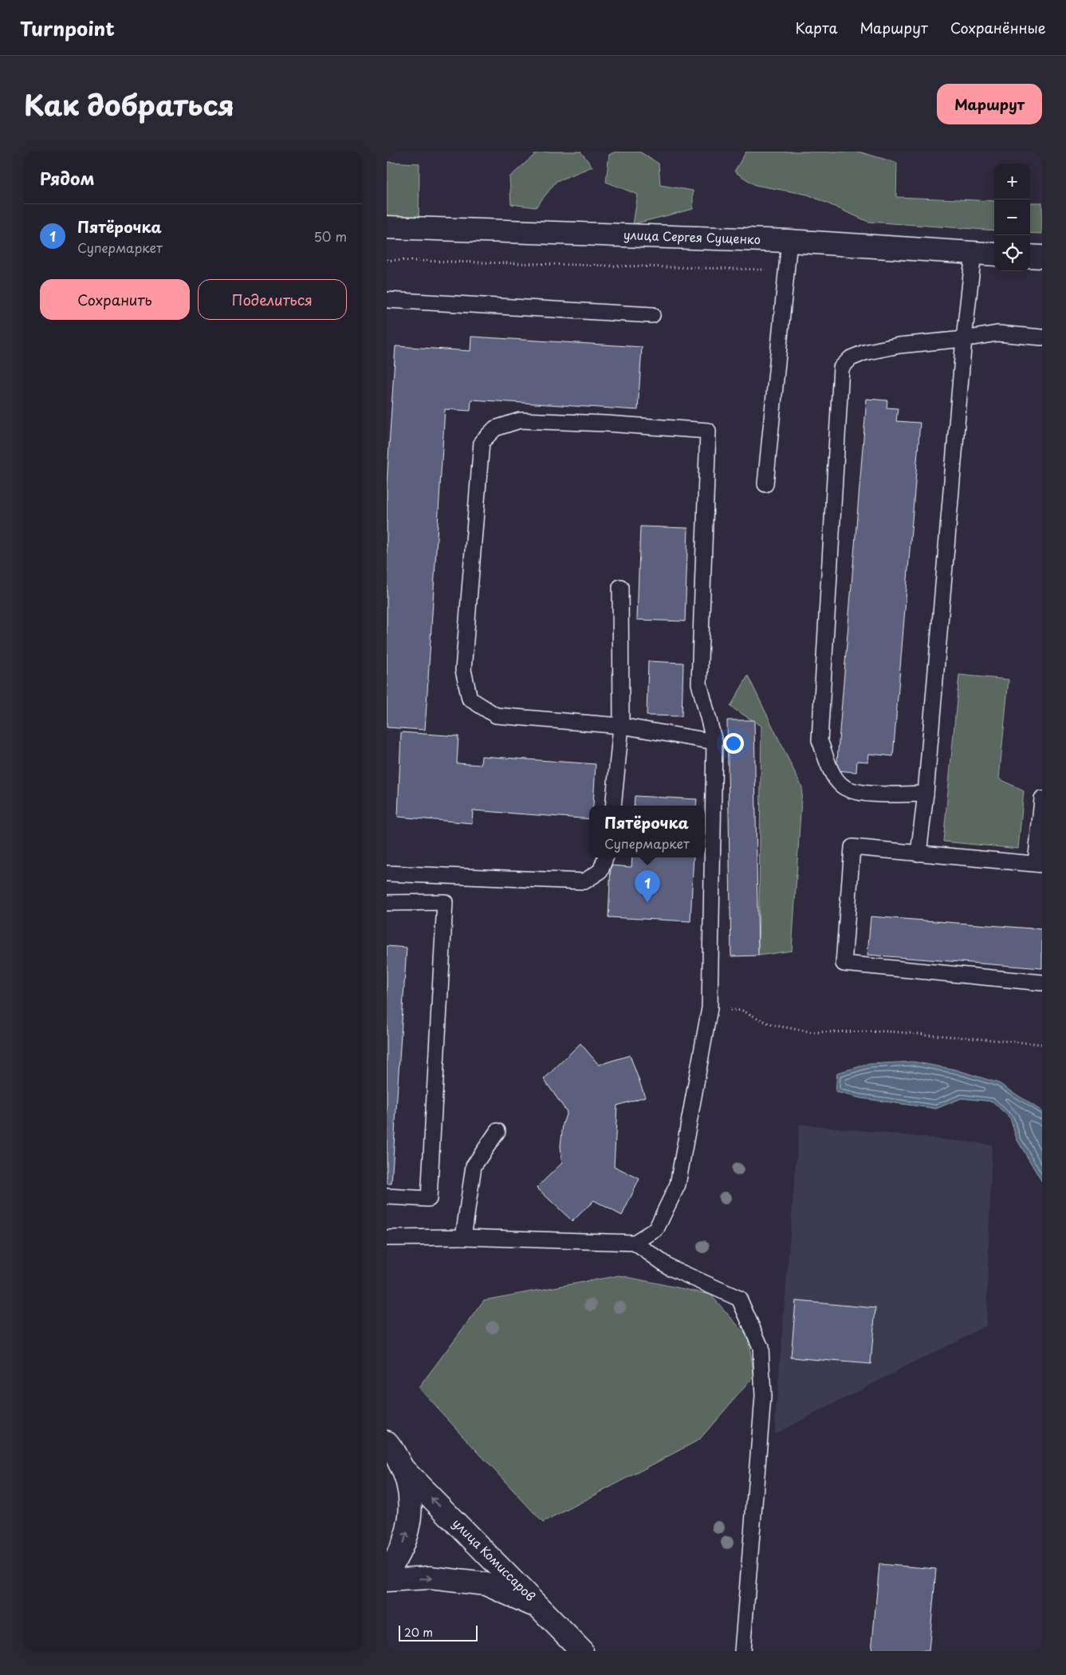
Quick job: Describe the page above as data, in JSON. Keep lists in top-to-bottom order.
{
  "streets": {
    "street": ["улица Сергея Сущенко", "улица Комиссаров"]
  },
  "one_way": ["улица Комиссаров"],
  "scale_bar": "20 m",
  "page": {
    "header": "Turnpoint",
    "nav": ["Карта", "Маршрут", "Сохранённые"],
    "title": "Как добраться",
    "buttons": [
      "Маршрут",
      ["Сохранить", "Поделиться"]
    ],
    "heading": "Рядом",
    "map_buttons": ["+", "−"],
    "list": [
      {
        "mark": "1",
        "name": "Пятёрочка",
        "note": "Супермаркет",
        "value": "50 m"
      }
    ],
    "popup": ["Пятёрочка", "Супермаркет"],
    "pins": "1",
    "scale": "20 m"
  }
}
